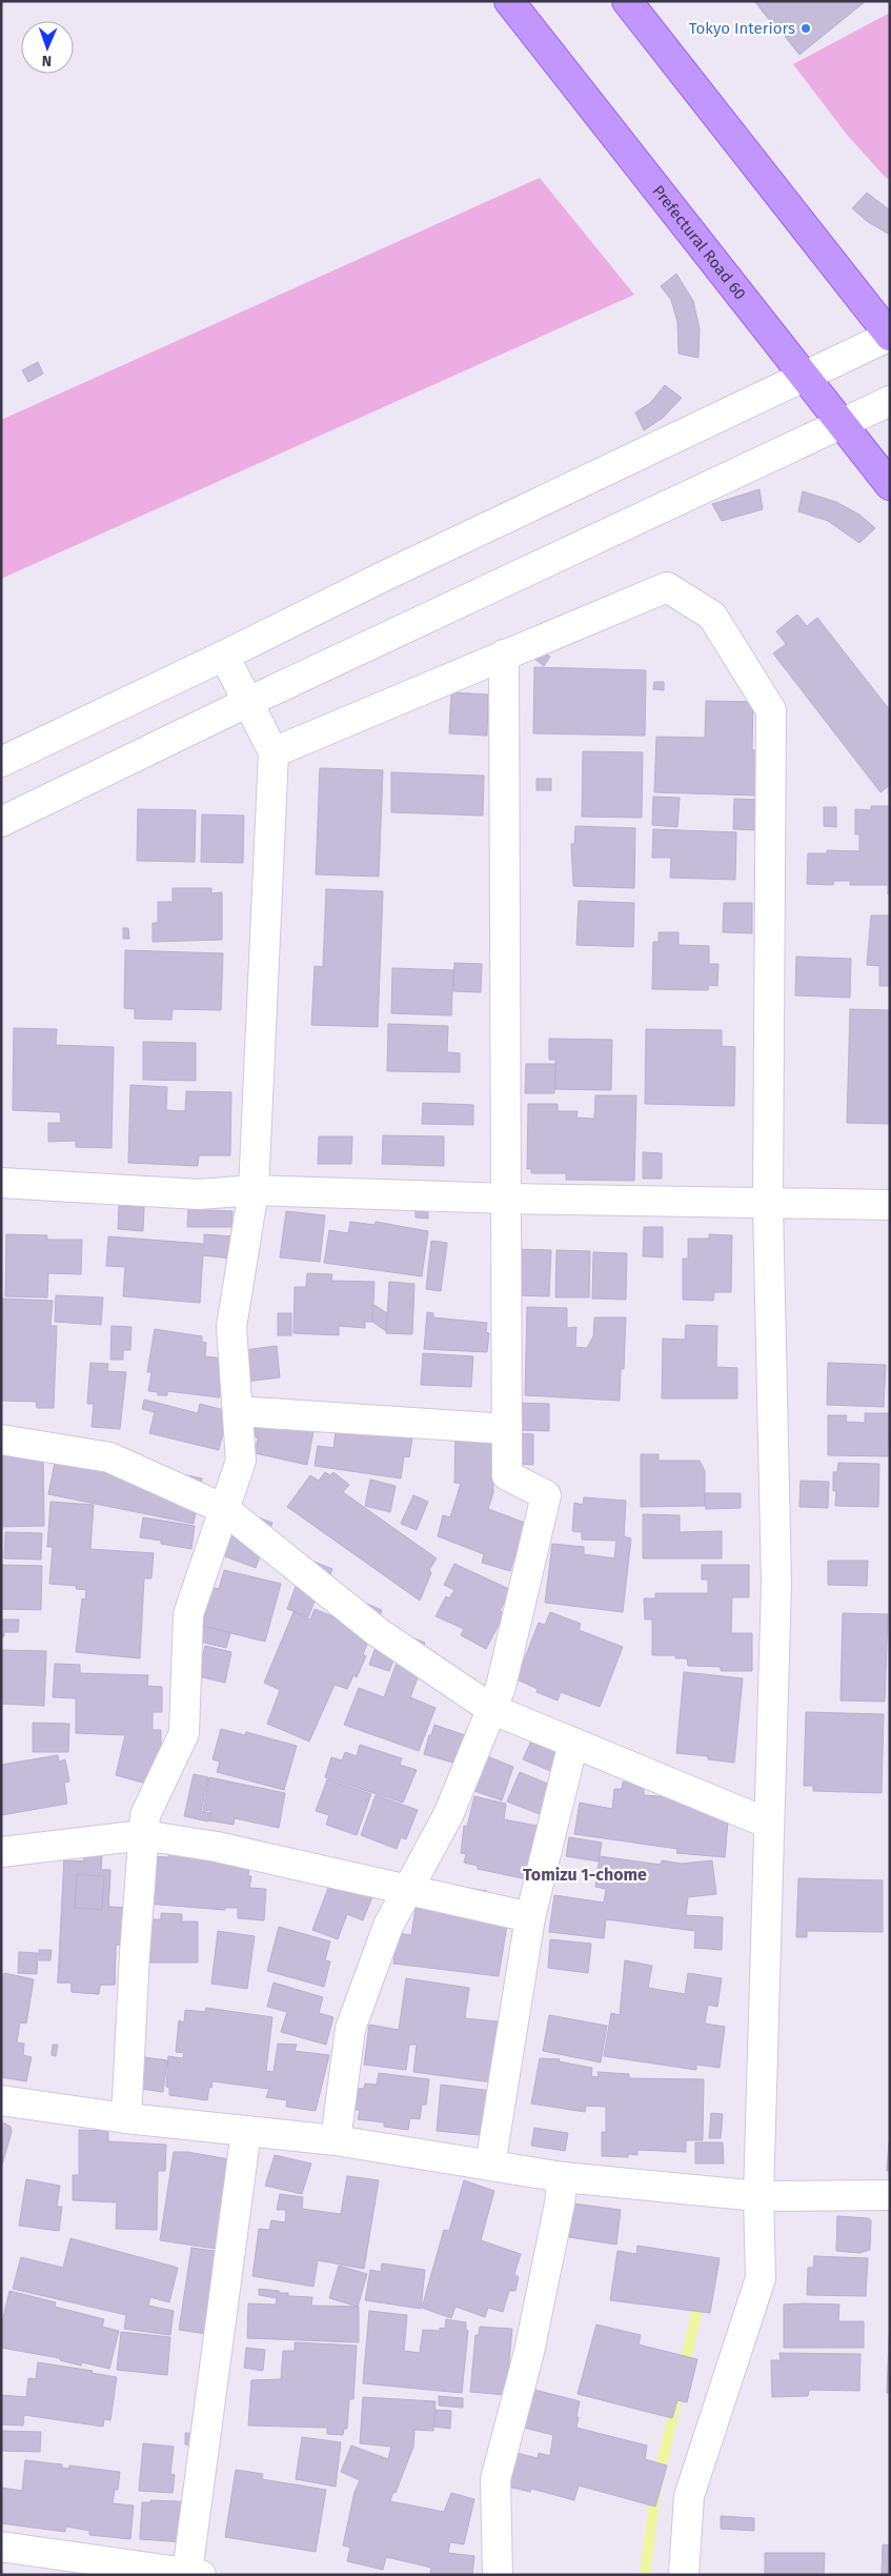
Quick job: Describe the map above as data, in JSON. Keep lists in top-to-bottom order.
{
  "streets": {
    "main road": ["Prefectural Road 60"]
  },
  "districts": ["Tomizu 1-chome"],
  "places": ["Tokyo Interiors"],
  "north": "bottom"
}
